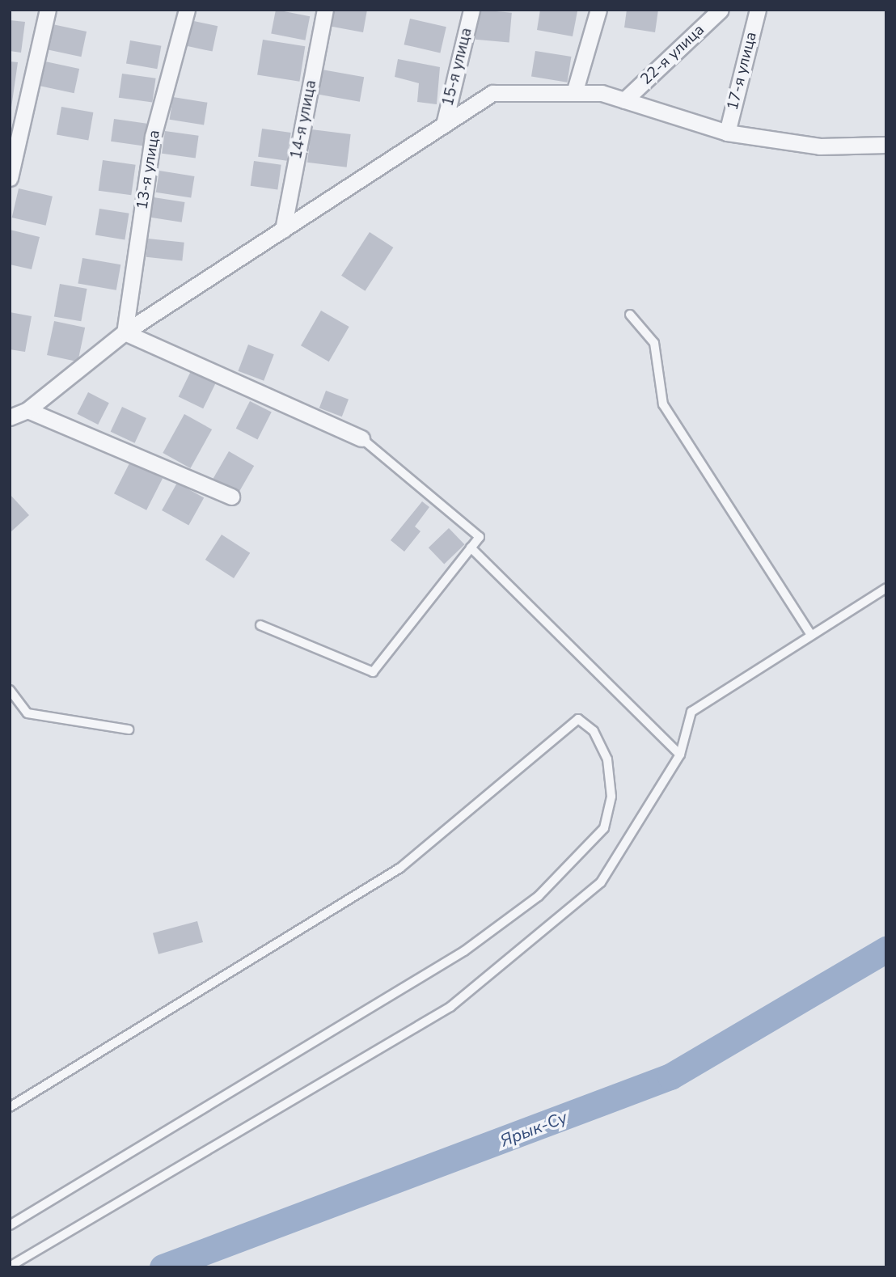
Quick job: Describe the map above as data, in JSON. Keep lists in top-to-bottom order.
{
  "streets": {
    "street": [
      "22-я улица",
      "15-я улица",
      "17-я улица",
      "14-я улица",
      "13-я улица"
    ]
  },
  "water": ["Ярык-Су"]
}
